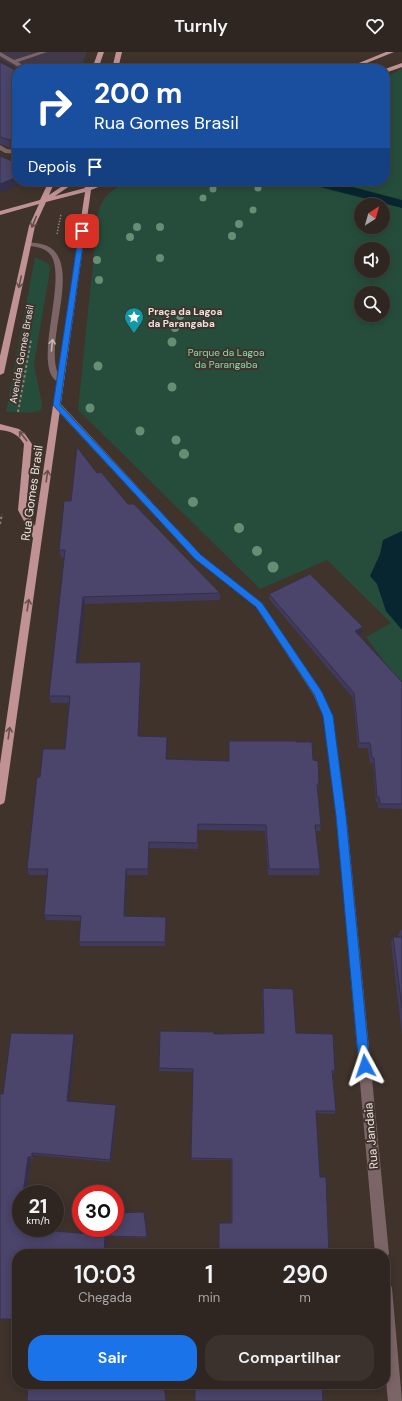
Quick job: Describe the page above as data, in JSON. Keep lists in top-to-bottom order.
{
  "streets": {
    "main road": ["Rua Gomes Brasil"],
    "street": ["Rua Jandaia"],
    "path": ["Avenida Gomes Brasil"]
  },
  "crossings": [
    ["Rua Gomes Brasil", "Rua Jandaia"]
  ],
  "one_way": ["Rua Gomes Brasil"],
  "parks": ["Parque da Lagoa da Parangaba"],
  "places": {
    "place": ["Praça da Lagoa da Parangaba"]
  },
  "north": "top right",
  "page": {
    "header": "Turnly",
    "turn": ["200 m", "Rua Gomes Brasil"],
    "then": "Depois",
    "speed": "21 km/h",
    "limit": "30",
    "eta": [
      "10:03",
      "Chegada",
      "1",
      "min",
      "290",
      "m"
    ],
    "buttons": ["Sair", "Compartilhar"]
  }
}
